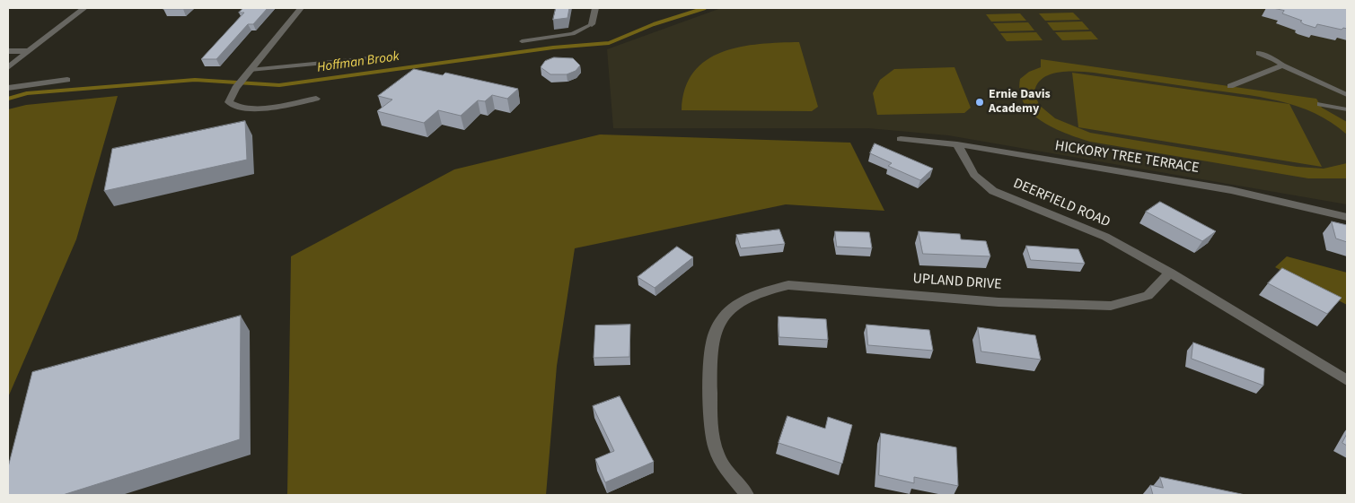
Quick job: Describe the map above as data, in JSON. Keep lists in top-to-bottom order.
{
  "streets": {
    "street": ["HICKORY TREE TERRACE", "DEERFIELD ROAD", "UPLAND DRIVE"]
  },
  "crossings": [
    ["HICKORY TREE TERRACE", "DEERFIELD ROAD"],
    ["DEERFIELD ROAD", "UPLAND DRIVE"]
  ],
  "water": ["Hoffman Brook"],
  "places": ["Ernie Davis Academy"]
}
